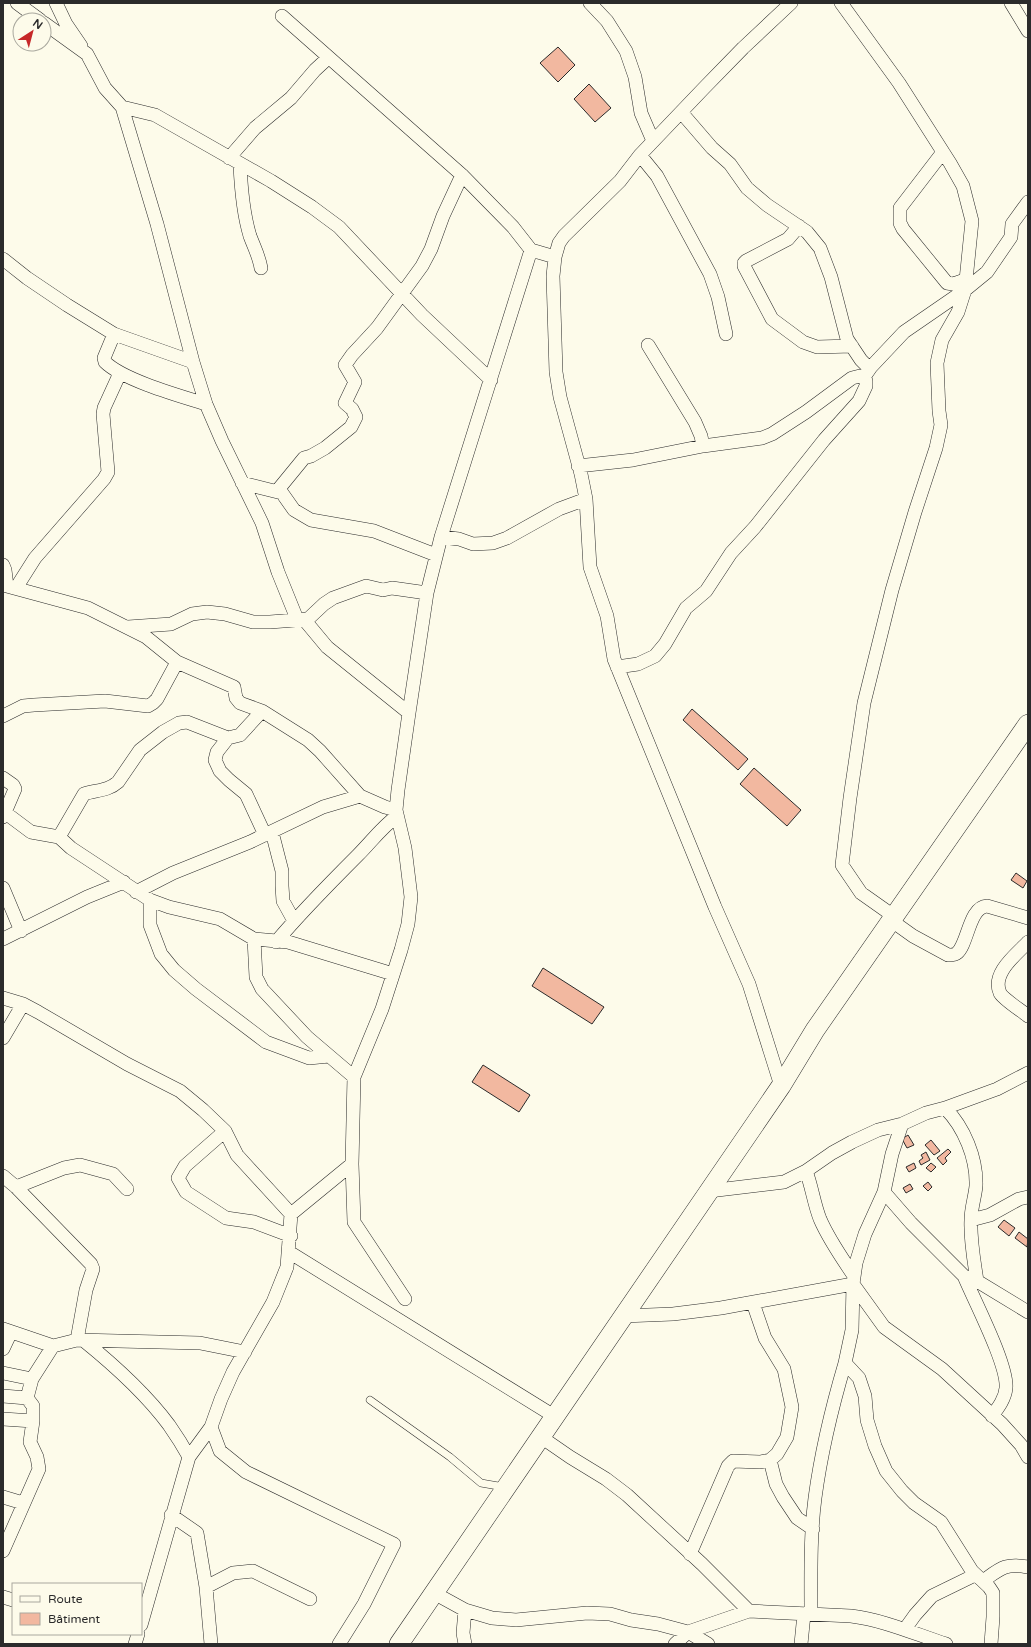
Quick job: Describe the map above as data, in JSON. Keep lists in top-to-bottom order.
{
  "legend": ["Route", "Bâtiment"],
  "north": "top right"
}
